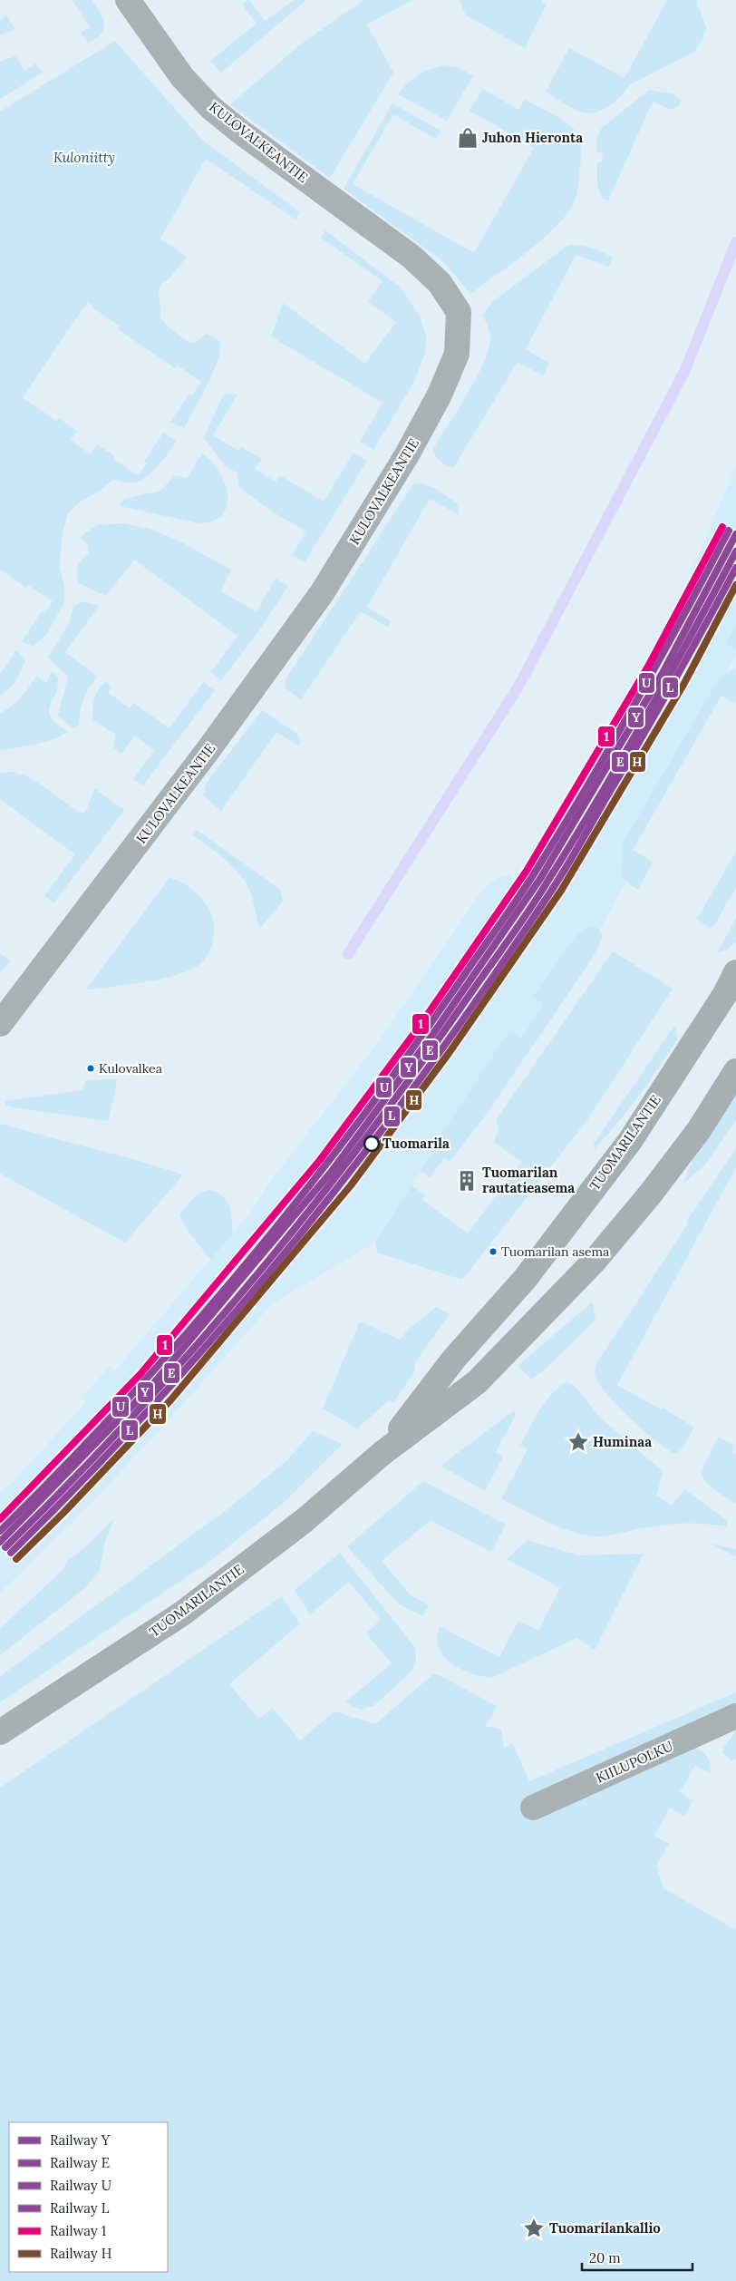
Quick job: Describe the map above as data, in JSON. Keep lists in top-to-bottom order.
{
  "streets": {
    "main road": ["TUOMARILANTIE"],
    "street": ["KULOVALKEANTIE", "KIILUPOLKU"]
  },
  "parks": ["Kuloniitty"],
  "places": {
    "shop": ["Juhon Hieronta"],
    "other": ["Kulovalkea", "Tuomarila", "Tuomarilan asema"],
    "building": ["Tuomarilan rautatieasema"],
    "place": ["Huminaa", "Tuomarilankallio"]
  },
  "lines": [
    "rail line 1",
    "rail line U",
    "rail line Y",
    "rail line E",
    "rail line L",
    "rail line H"
  ],
  "legend": [
    "Railway Y",
    "Railway E",
    "Railway U",
    "Railway L",
    "Railway 1",
    "Railway H"
  ],
  "scale_bar": "20 m"
}
